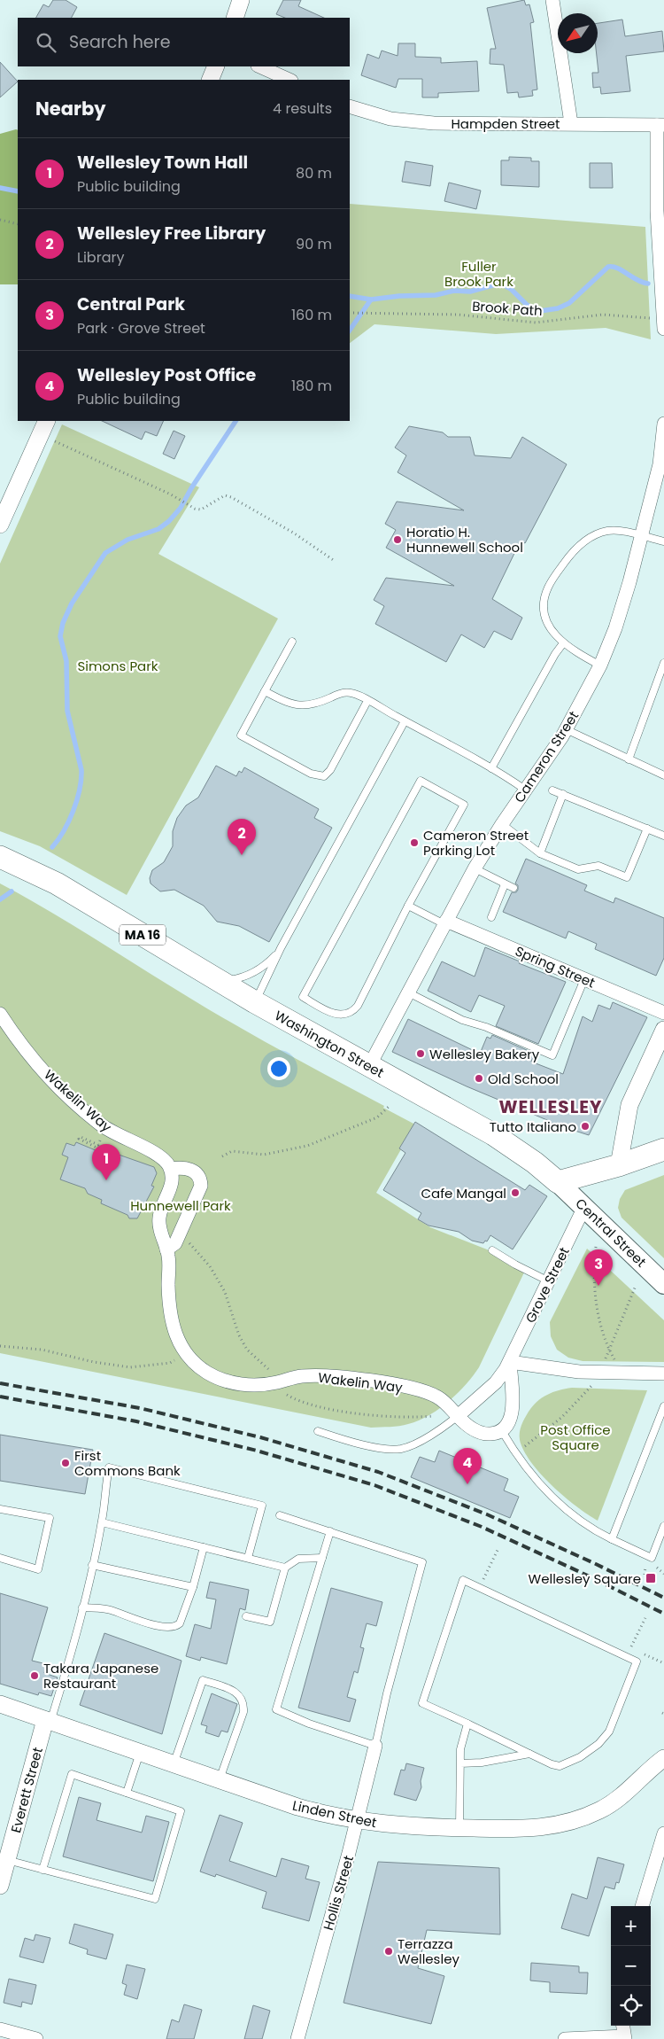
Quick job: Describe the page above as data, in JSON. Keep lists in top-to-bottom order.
{
  "streets": {
    "main road": ["MA 16", "Washington Street", "Central Street"],
    "street": [
      "Hampden Street",
      "Cameron Street",
      "Spring Street",
      "Wakelin Way",
      "Grove Street",
      "Everett Street",
      "Linden Street",
      "Hollis Street"
    ],
    "path": ["Brook Path"]
  },
  "crossings": [
    ["Cameron Street", "Spring Street"],
    ["Cameron Street", "Washington Street"],
    ["Washington Street", "Central Street"],
    ["Wakelin Way", "Grove Street"],
    ["Central Street", "Grove Street"],
    ["Everett Street", "Linden Street"],
    ["Linden Street", "Hollis Street"]
  ],
  "districts": ["WELLESLEY"],
  "parks": [
    "Fuller Brook Park",
    "Simons Park",
    "Hunnewell Park",
    "Post Office Square"
  ],
  "places": {
    "other": [
      "Horatio H. Hunnewell School",
      "Cameron Street Parking Lot",
      "Wellesley Bakery",
      "Old School",
      "Tutto Italiano",
      "Cafe Mangal",
      "First Commons Bank",
      "Takara Japanese Restaurant",
      "Terrazza Wellesley"
    ],
    "transit": ["Wellesley Square"]
  },
  "north": "bottom left",
  "page": {
    "search": "Search here",
    "heading": ["Nearby", "4 results"],
    "list": [
      {
        "mark": "1",
        "name": "Wellesley Town Hall",
        "note": "Public building",
        "value": "80 m"
      },
      {
        "mark": "2",
        "name": "Wellesley Free Library",
        "note": "Library",
        "value": "90 m"
      },
      {
        "mark": "3",
        "name": "Central Park",
        "note": "Park · Grove Street",
        "value": "160 m"
      },
      {
        "mark": "4",
        "name": "Wellesley Post Office",
        "note": "Public building",
        "value": "180 m"
      }
    ],
    "pins": [
      "2",
      "1",
      "3",
      "4"
    ],
    "map_buttons": ["+", "−"]
  }
}
